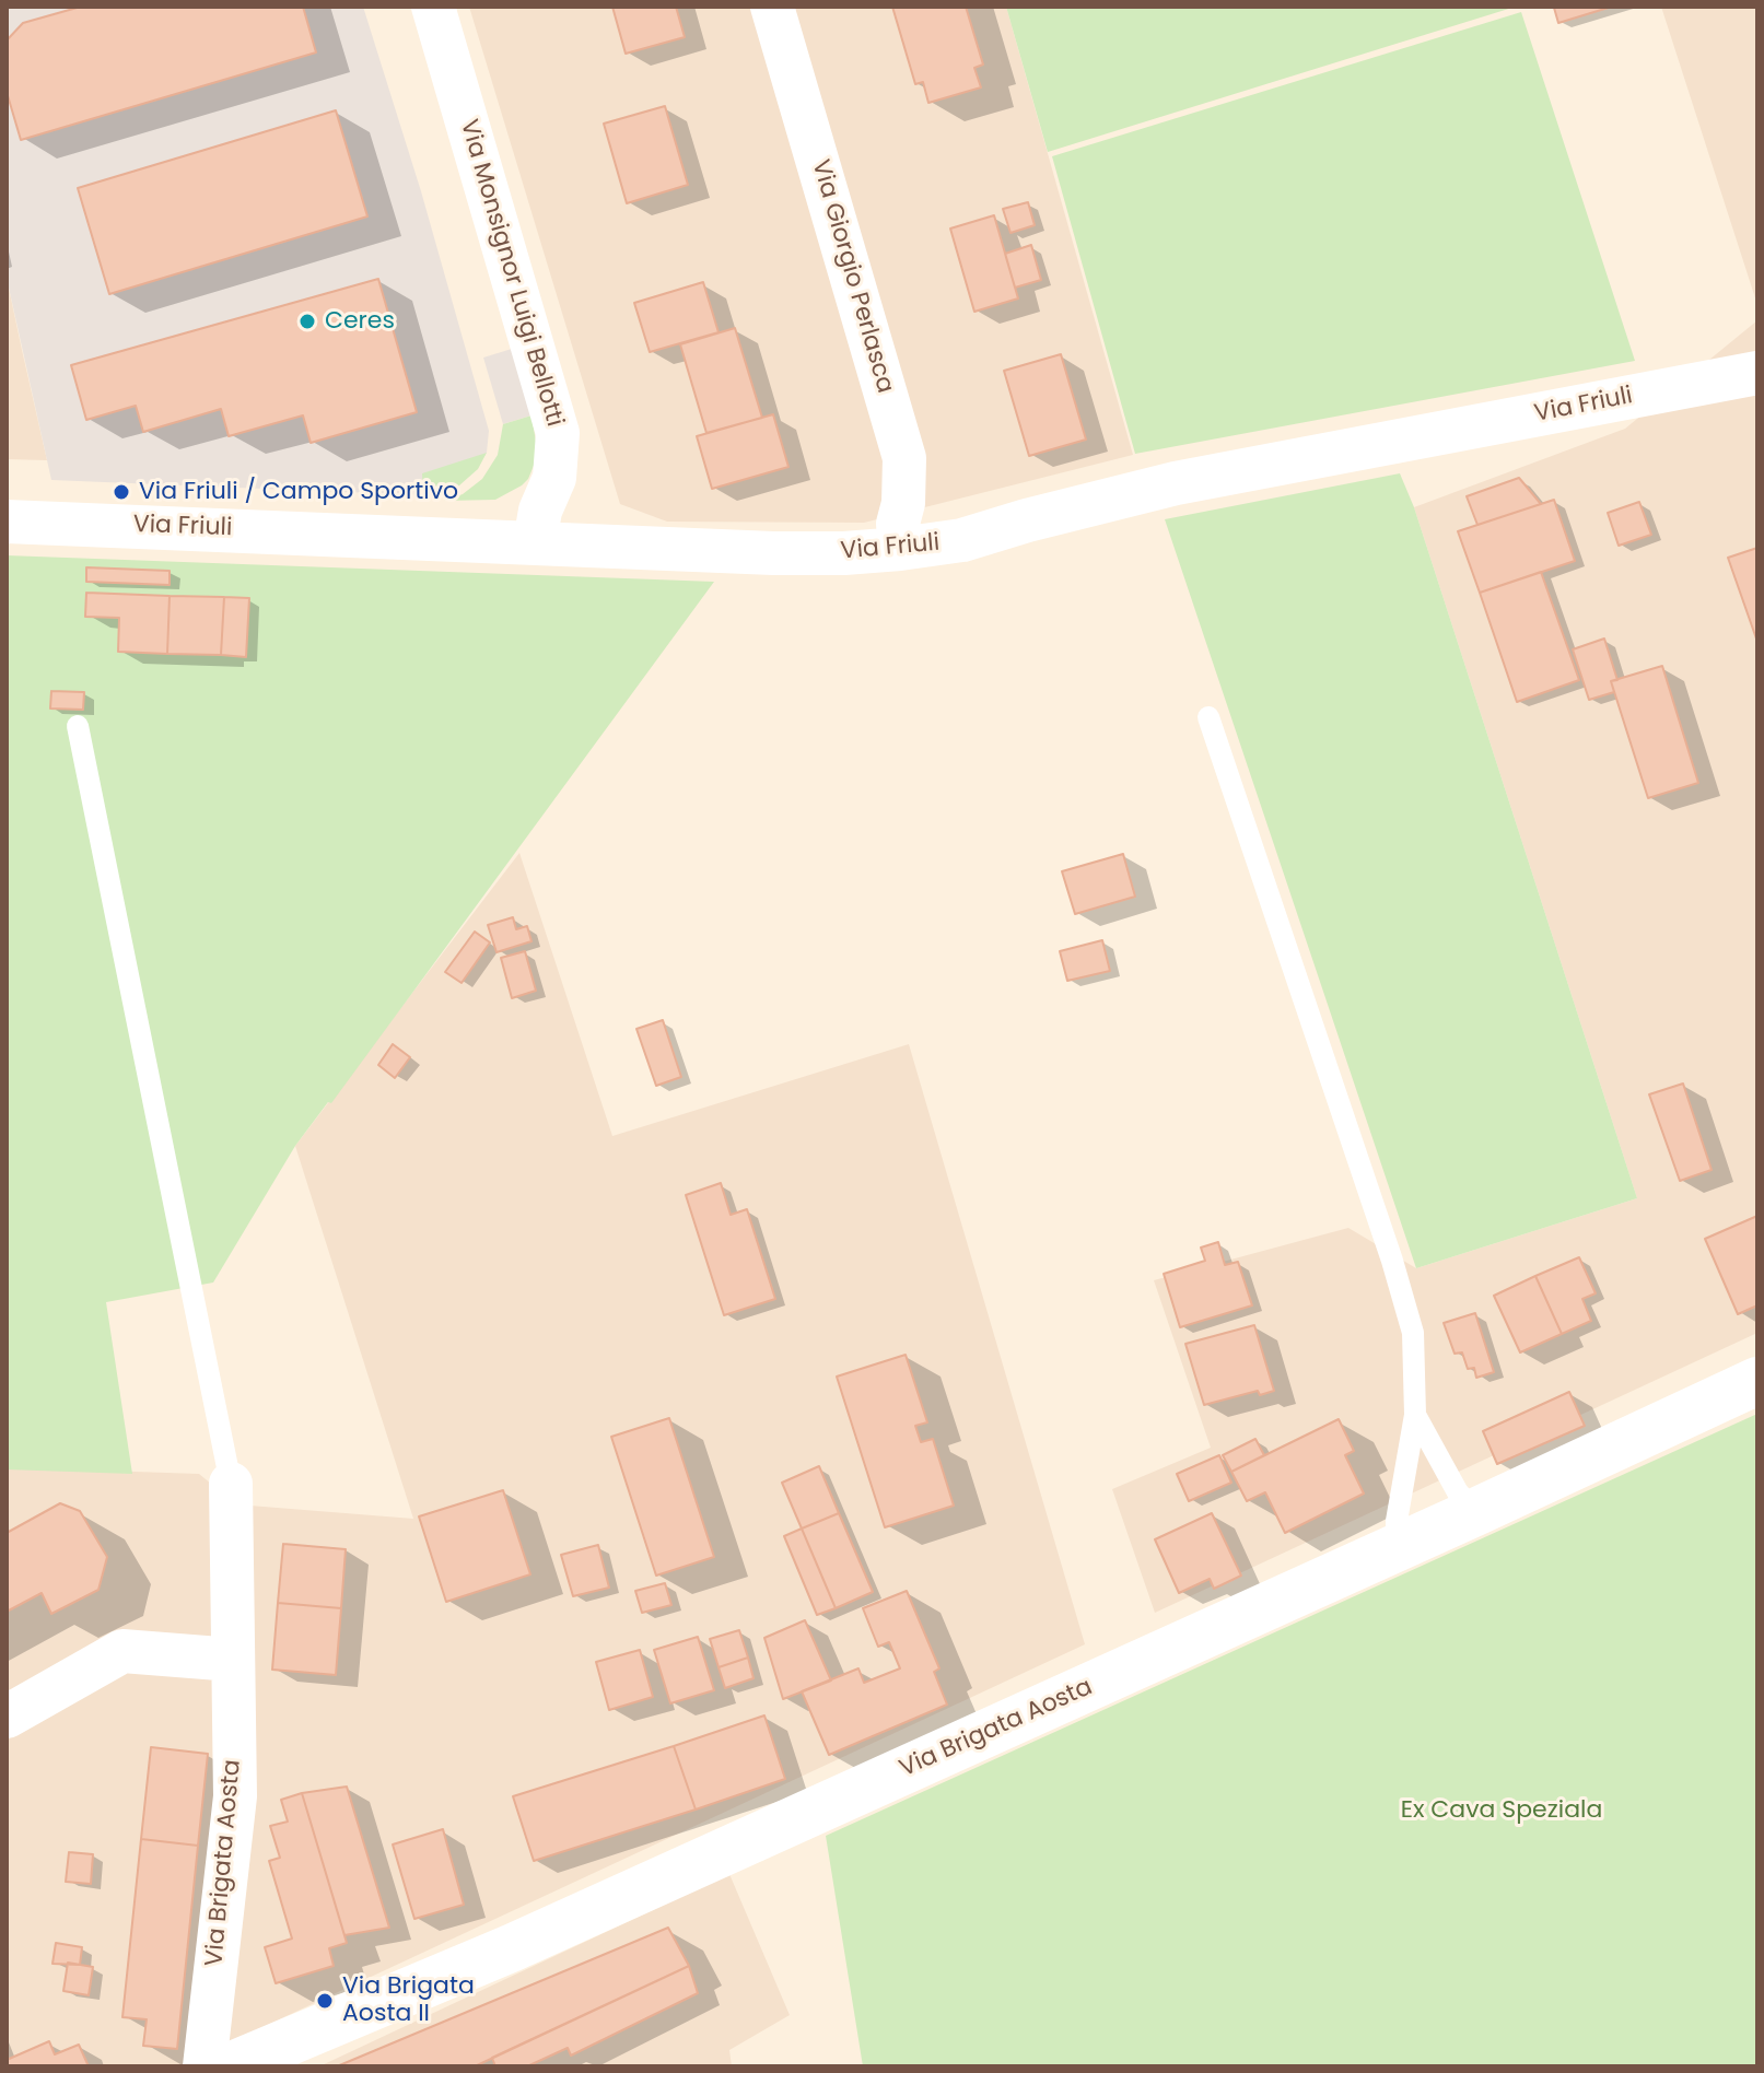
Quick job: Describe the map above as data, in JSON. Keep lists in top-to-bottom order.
{
  "streets": {
    "street": [
      "Via Monsignor Luigi Bellotti",
      "Via Giorgio Perlasca",
      "Via Friuli",
      "Via Brigata Aosta"
    ]
  },
  "crossings": [
    ["Via Monsignor Luigi Bellotti", "Via Friuli"],
    ["Via Giorgio Perlasca", "Via Friuli"]
  ],
  "parks": ["Ex Cava Speziala"],
  "places": ["Ceres", "Via Friuli / Campo Sportivo", "Via Brigata Aosta II"]
}
